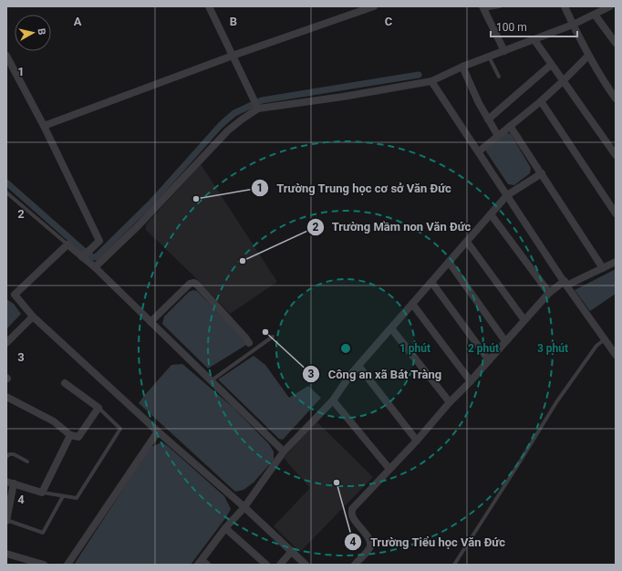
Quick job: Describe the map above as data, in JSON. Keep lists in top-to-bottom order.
{
  "places": [
    "Trường Trung học cơ sở Văn Đức",
    "Trường Mầm non Văn Đức",
    "Công an xã Bát Tràng",
    "Trường Tiểu học Văn Đức"
  ],
  "scale_bar": "100 m",
  "north": "right",
  "grid": {
    "columns": ["A", "B", "C"],
    "rows": [
      "1",
      "2",
      "3",
      "4"
    ]
  },
  "rings": ["1 phút", "2 phút", "3 phút"]
}
